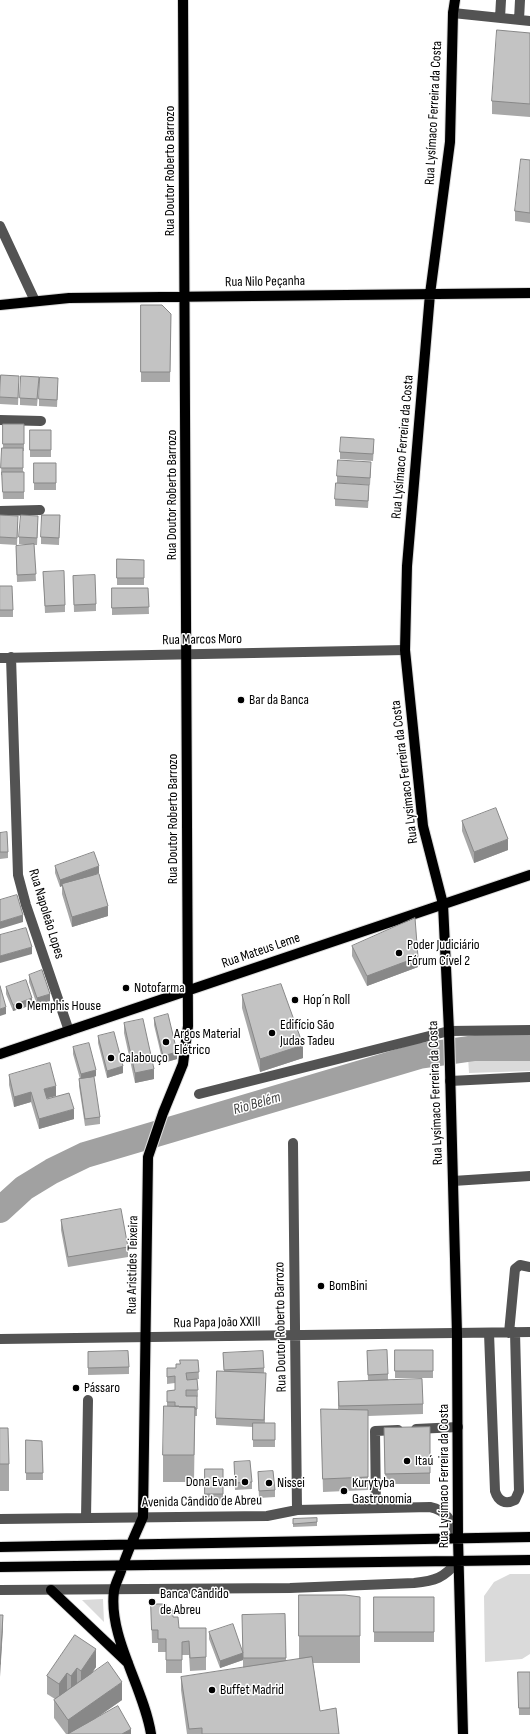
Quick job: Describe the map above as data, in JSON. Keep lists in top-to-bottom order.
{
  "streets": {
    "main road": [
      "Rua Lysímaco Ferreira da Costa",
      "Rua Doutor Roberto Barrozo",
      "Rua Nilo Peçanha",
      "Rua Mateus Leme",
      "Rua Aristides Teixeira"
    ],
    "street": [
      "Rua Marcos Moro",
      "Rua Napoleão Lopes",
      "Rua Papa João XXIII",
      "Avenida Cândido de Abreu"
    ]
  },
  "crossings": [
    ["Rua Lysímaco Ferreira da Costa", "Rua Nilo Peçanha"],
    ["Rua Lysímaco Ferreira da Costa", "Rua Marcos Moro"],
    ["Rua Lysímaco Ferreira da Costa", "Rua Mateus Leme"],
    ["Rua Lysímaco Ferreira da Costa", "Rua Papa João XXIII"],
    ["Rua Lysímaco Ferreira da Costa", "Avenida Cândido de Abreu"],
    ["Rua Doutor Roberto Barrozo", "Rua Nilo Peçanha"],
    ["Rua Doutor Roberto Barrozo", "Rua Marcos Moro"],
    ["Rua Doutor Roberto Barrozo", "Rua Mateus Leme"],
    ["Rua Doutor Roberto Barrozo", "Rua Aristides Teixeira"],
    ["Rua Doutor Roberto Barrozo", "Rua Papa João XXIII"],
    ["Rua Doutor Roberto Barrozo", "Avenida Cândido de Abreu"],
    ["Rua Marcos Moro", "Rua Napoleão Lopes"],
    ["Rua Napoleão Lopes", "Rua Mateus Leme"],
    ["Rua Mateus Leme", "Rua Aristides Teixeira"],
    ["Rua Aristides Teixeira", "Rua Papa João XXIII"],
    ["Rua Aristides Teixeira", "Avenida Cândido de Abreu"]
  ],
  "water": ["Rio Belém"],
  "places": [
    "Bar da Banca",
    "Poder Judiciário Fórum Cível 2",
    "Notofarma",
    "Hop´n Roll",
    "Memphis House",
    "Edifício São Judas Tadeu",
    "Argos Material Elétrico",
    "Calabouço",
    "BomBini",
    "Pássaro",
    "Itaú",
    "Dona Evani",
    "Nissei",
    "Kurytyba Gastronomia",
    "Banca Cândido de Abreu",
    "Buffet Madrid"
  ]
}
